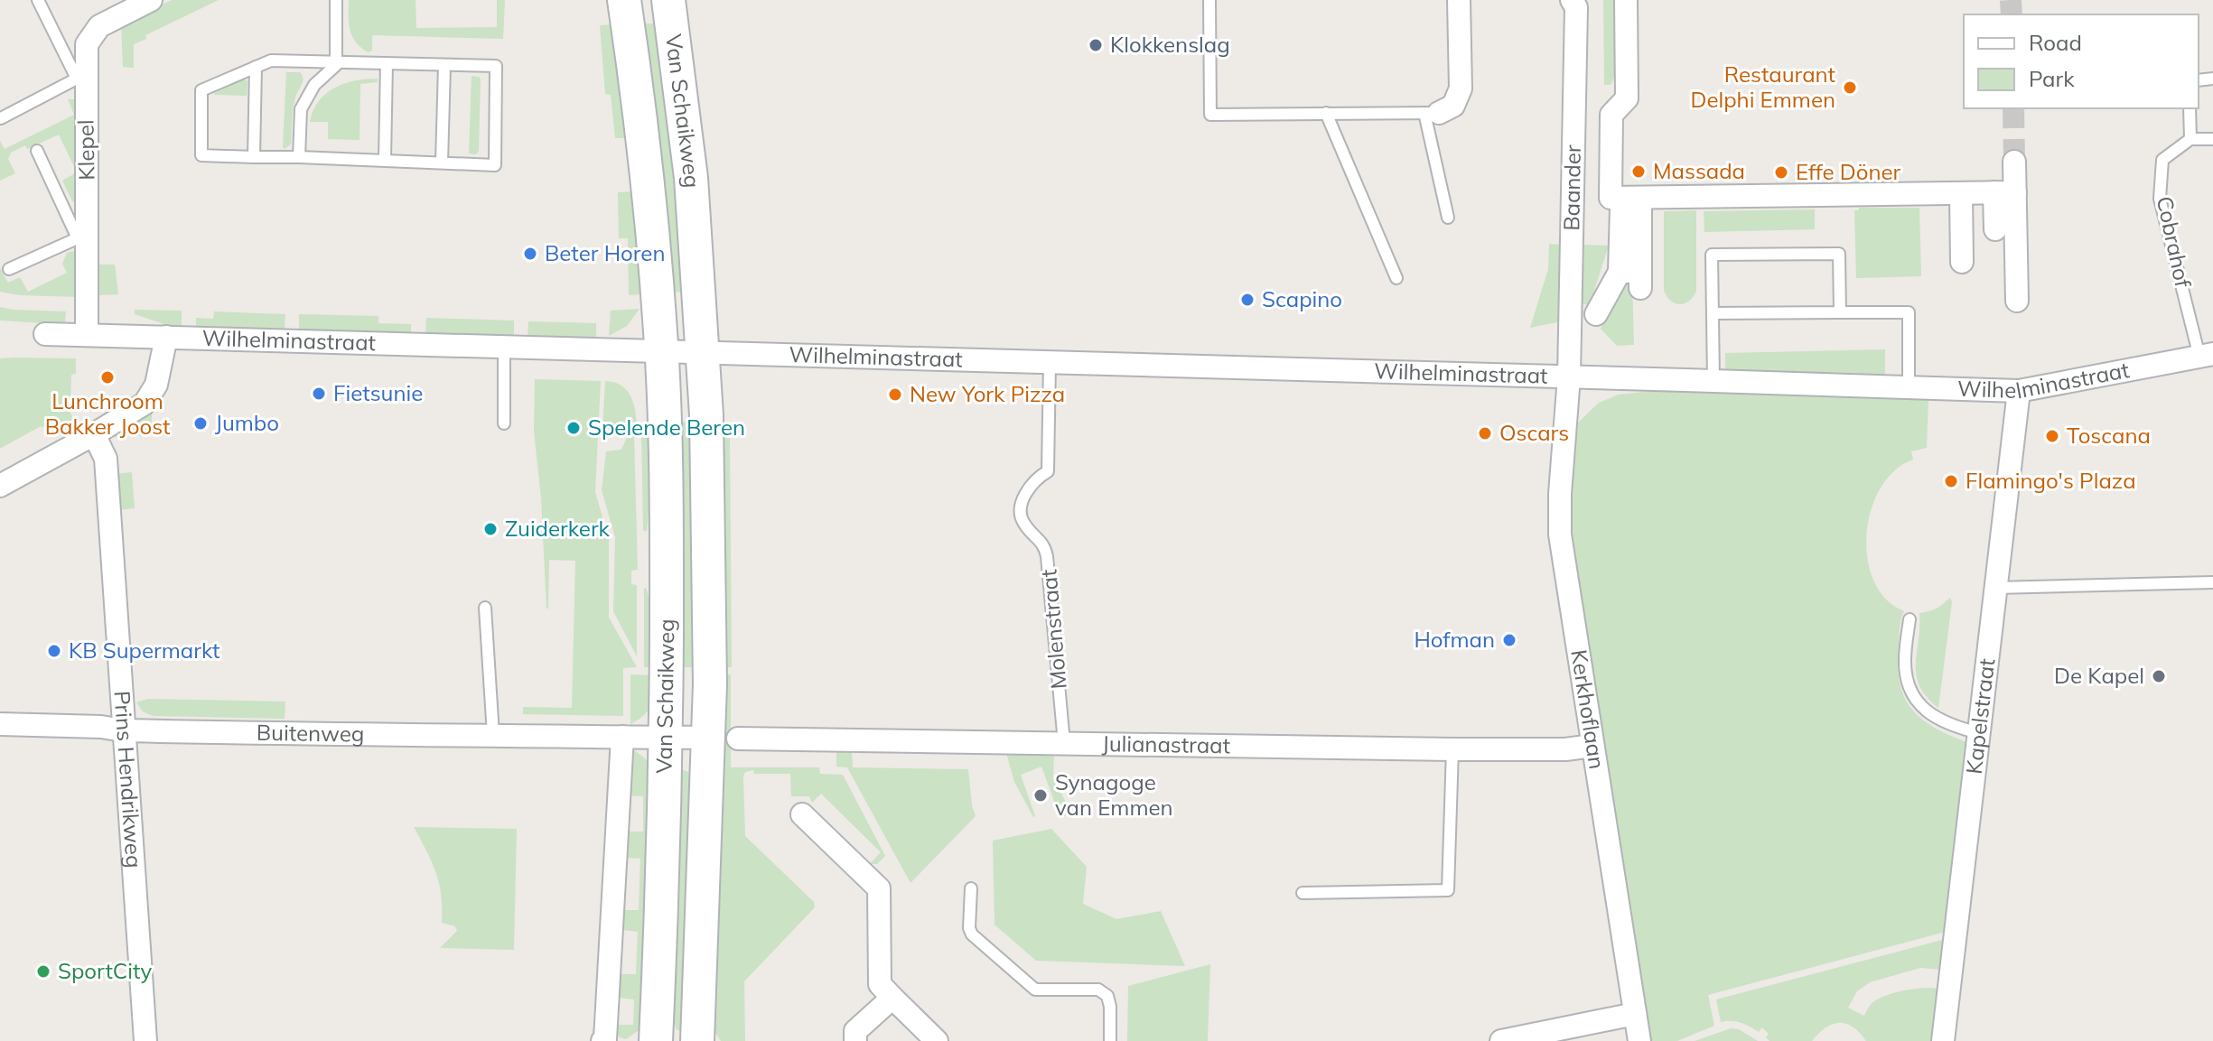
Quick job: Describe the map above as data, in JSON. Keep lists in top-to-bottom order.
{
  "streets": {
    "street": [
      "Van Schaikweg",
      "Klepel",
      "Baander",
      "Wilhelminastraat",
      "Kerkhoflaan",
      "Kapelstraat",
      "Buitenweg",
      "Julianastraat",
      "Prins Hendrikweg"
    ],
    "lane": ["Cobrahof", "Molenstraat"]
  },
  "crossings": [
    ["Van Schaikweg", "Wilhelminastraat"],
    ["Van Schaikweg", "Buitenweg"],
    ["Van Schaikweg", "Julianastraat"],
    ["Klepel", "Wilhelminastraat"],
    ["Baander", "Wilhelminastraat"],
    ["Baander", "Kerkhoflaan"],
    ["Cobrahof", "Wilhelminastraat"],
    ["Wilhelminastraat", "Molenstraat"],
    ["Wilhelminastraat", "Kerkhoflaan"],
    ["Wilhelminastraat", "Kapelstraat"],
    ["Molenstraat", "Julianastraat"],
    ["Kerkhoflaan", "Julianastraat"],
    ["Buitenweg", "Julianastraat"],
    ["Buitenweg", "Prins Hendrikweg"]
  ],
  "places": [
    "Klokkenslag",
    "Restaurant Delphi Emmen",
    "Massada",
    "Effe Döner",
    "Beter Horen",
    "Scapino",
    "Lunchroom Bakker Joost",
    "Fietsunie",
    "New York Pizza",
    "Jumbo",
    "Spelende Beren",
    "Oscars",
    "Toscana",
    "Flamingo's Plaza",
    "Zuiderkerk",
    "Hofman",
    "KB Supermarkt",
    "De Kapel",
    "Synagoge van Emmen",
    "SportCity"
  ],
  "legend": ["Road", "Park"]
}
